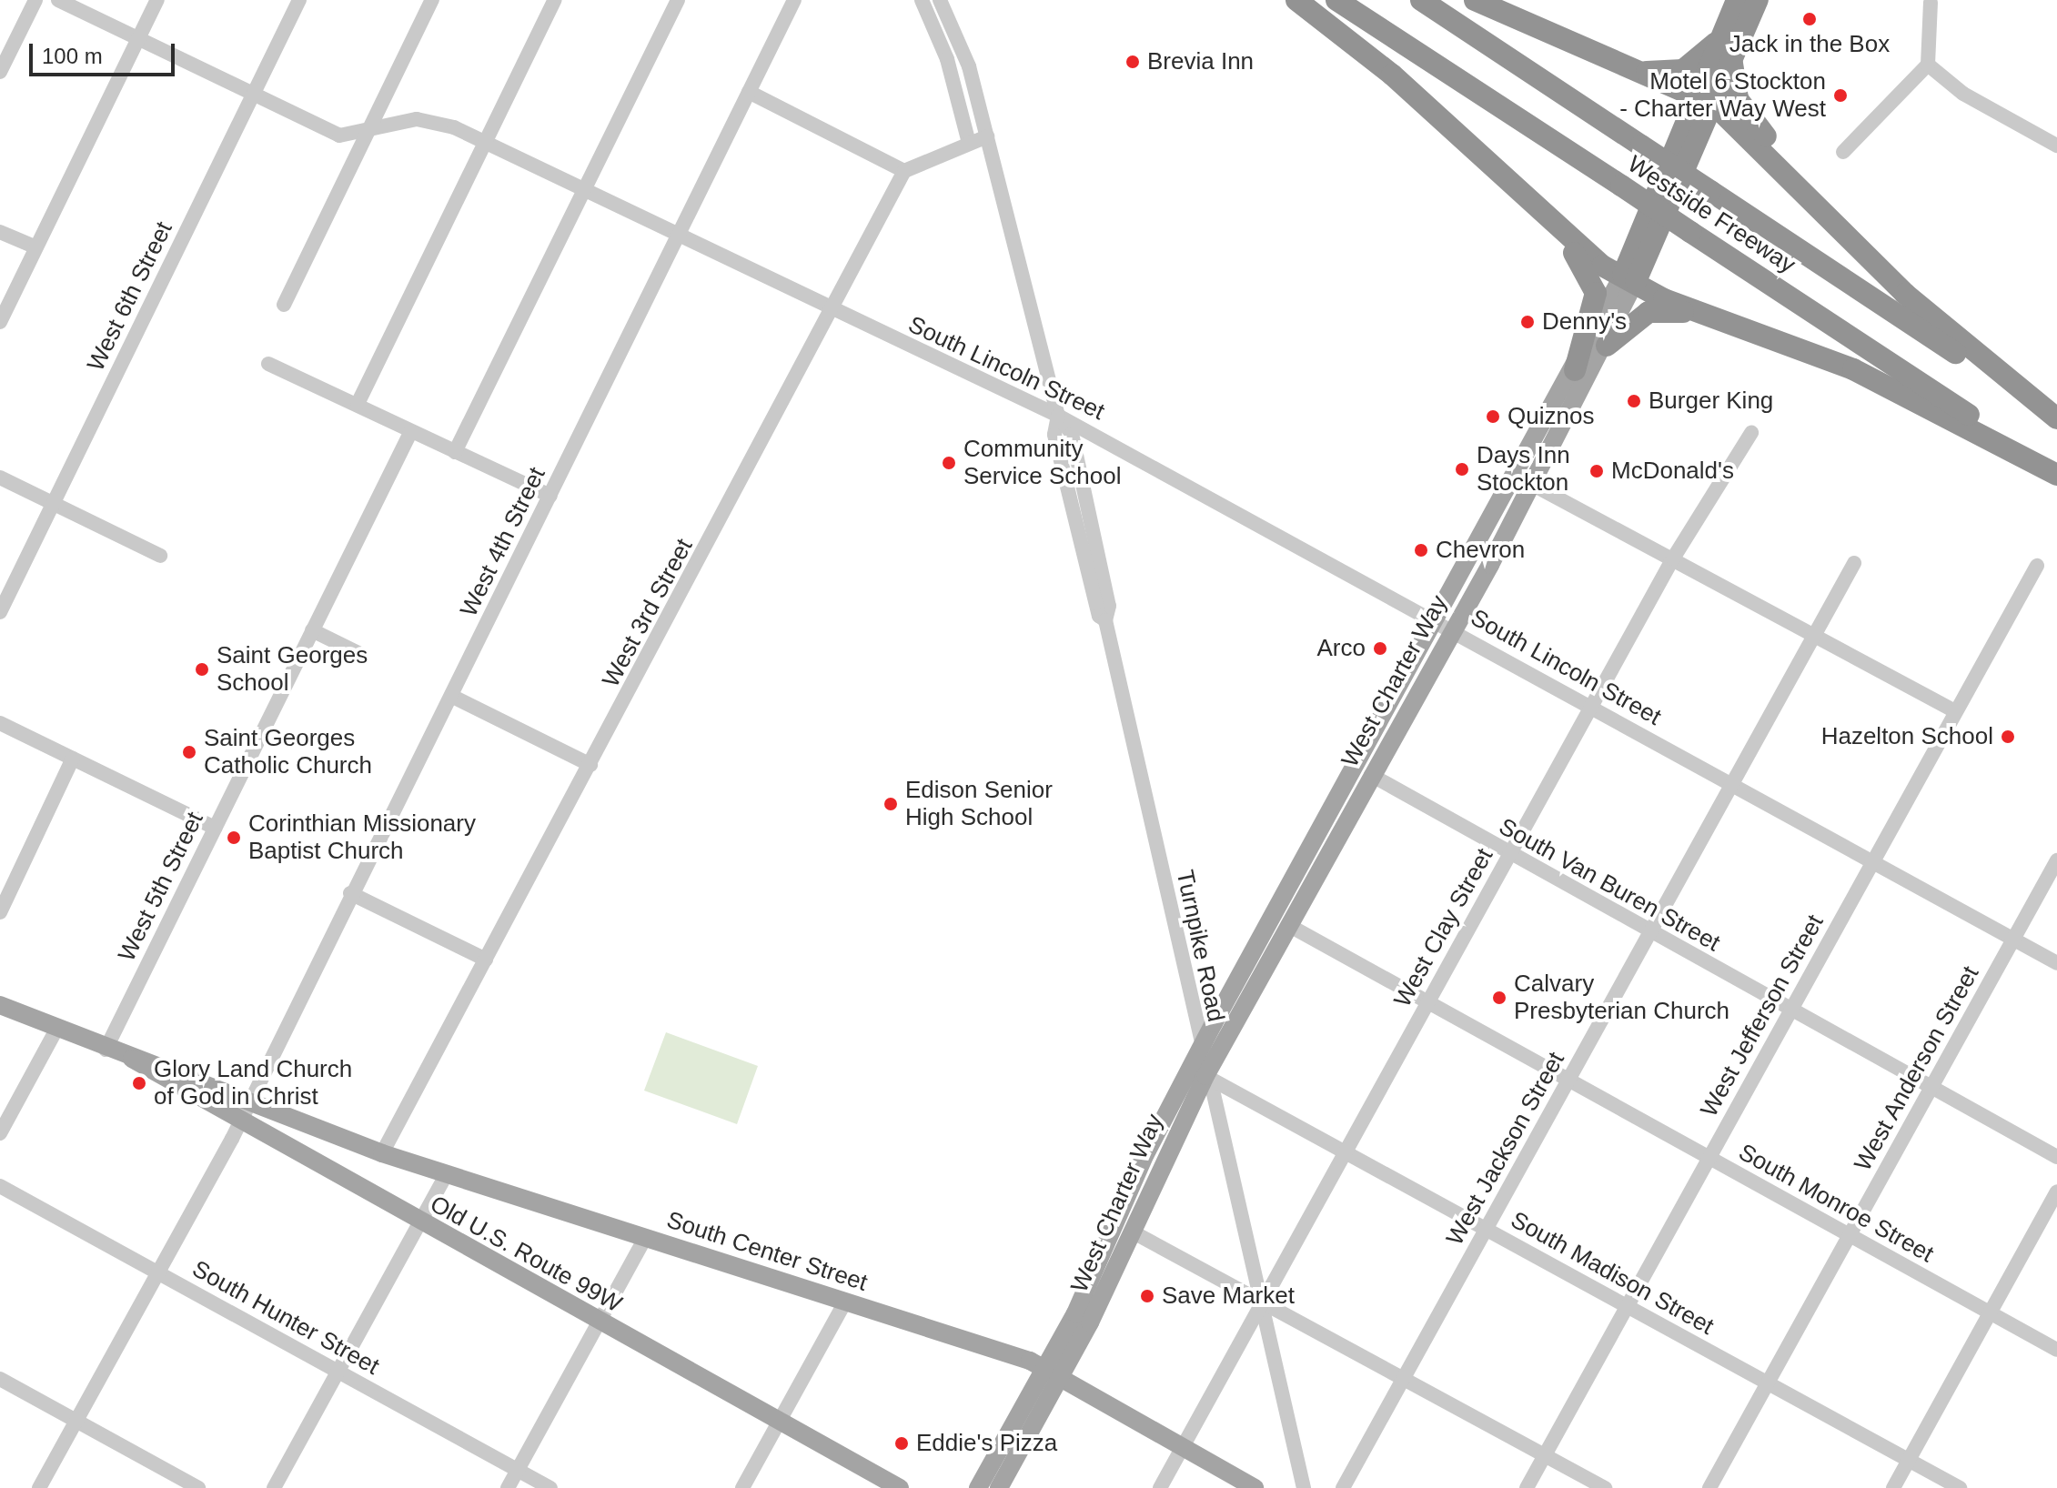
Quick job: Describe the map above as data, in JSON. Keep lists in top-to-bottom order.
{
  "streets": {
    "highway": ["Westside Freeway", "West Charter Way"],
    "main road": ["South Center Street", "Old U.S. Route 99W"],
    "street": [
      "West 6th Street",
      "South Lincoln Street",
      "West 4th Street",
      "West 3rd Street",
      "South Van Buren Street",
      "West 5th Street",
      "West Clay Street",
      "Turnpike Road",
      "West Jefferson Street",
      "West Anderson Street",
      "West Jackson Street",
      "South Monroe Street",
      "South Madison Street",
      "South Hunter Street"
    ]
  },
  "crossings": [
    ["West 6th Street", "South Lincoln Street"],
    ["South Lincoln Street", "West 4th Street"],
    ["South Lincoln Street", "West 3rd Street"],
    ["South Lincoln Street", "West Charter Way"],
    ["South Lincoln Street", "West Clay Street"],
    ["South Lincoln Street", "Turnpike Road"],
    ["South Lincoln Street", "West Jefferson Street"],
    ["South Lincoln Street", "West Anderson Street"],
    ["South Lincoln Street", "West Jackson Street"],
    ["West 4th Street", "South Center Street"],
    ["West 4th Street", "Old U.S. Route 99W"],
    ["West 4th Street", "South Hunter Street"],
    ["West 3rd Street", "South Center Street"],
    ["West Charter Way", "South Van Buren Street"],
    ["West Charter Way", "Turnpike Road"],
    ["West Charter Way", "South Monroe Street"],
    ["West Charter Way", "South Center Street"],
    ["West Charter Way", "South Madison Street"],
    ["South Van Buren Street", "West Clay Street"],
    ["South Van Buren Street", "West Jefferson Street"],
    ["South Van Buren Street", "West Anderson Street"],
    ["South Van Buren Street", "West Jackson Street"],
    ["West 5th Street", "Old U.S. Route 99W"],
    ["West Clay Street", "Turnpike Road"],
    ["West Clay Street", "South Monroe Street"],
    ["West Clay Street", "South Center Street"],
    ["West Clay Street", "South Madison Street"],
    ["Turnpike Road", "South Madison Street"],
    ["West Jefferson Street", "South Monroe Street"],
    ["West Jefferson Street", "South Madison Street"],
    ["West Anderson Street", "South Monroe Street"],
    ["West Anderson Street", "South Madison Street"],
    ["West Jackson Street", "South Monroe Street"],
    ["West Jackson Street", "South Madison Street"],
    ["South Center Street", "Old U.S. Route 99W"]
  ],
  "places": [
    "Jack in the Box",
    "Brevia Inn",
    "Motel 6 Stockton - Charter Way West",
    "Denny's",
    "Burger King",
    "Quiznos",
    "Community Service School",
    "Days Inn Stockton",
    "McDonald's",
    "Chevron",
    "Arco",
    "Saint Georges School",
    "Hazelton School",
    "Saint Georges Catholic Church",
    "Edison Senior High School",
    "Corinthian Missionary Baptist Church",
    "Calvary Presbyterian Church",
    "Glory Land Church of God in Christ",
    "Save Market",
    "Eddie's Pizza"
  ],
  "scale_bar": "100 m"
}
